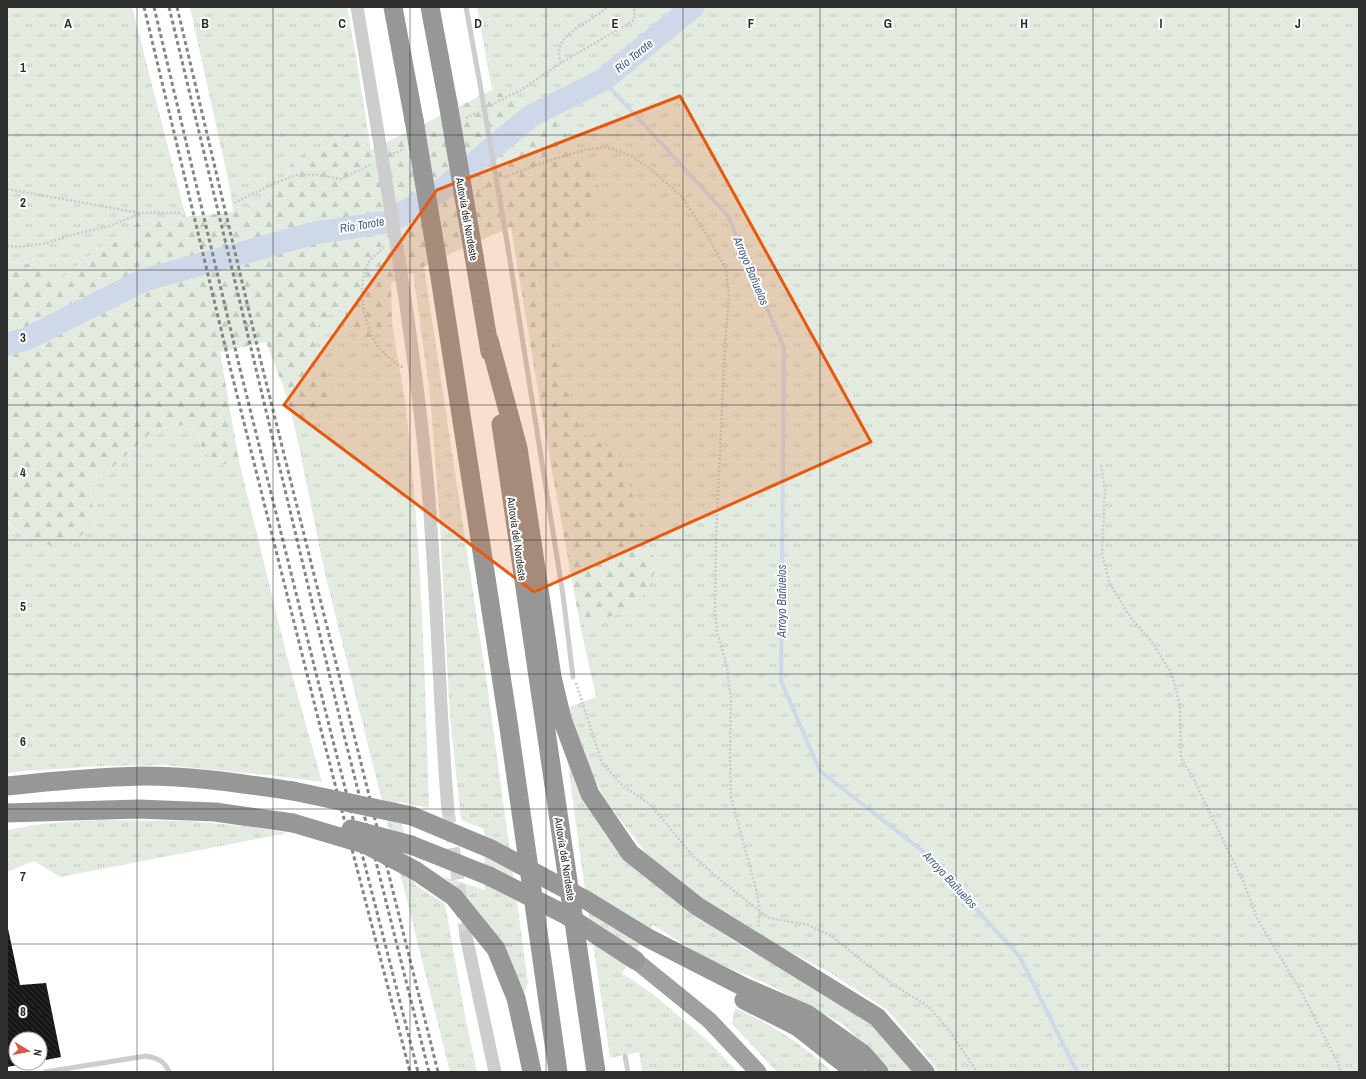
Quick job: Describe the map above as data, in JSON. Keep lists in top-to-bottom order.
{
  "streets": {
    "highway": ["Autovía del Nordeste"]
  },
  "water": ["Río Torote", "Arroyo Bañuelos"],
  "north": "right",
  "grid": {
    "columns": [
      "A",
      "B",
      "C",
      "D",
      "E",
      "F",
      "G",
      "H",
      "I",
      "J"
    ],
    "rows": [
      "1",
      "2",
      "3",
      "4",
      "5",
      "6",
      "7",
      "8"
    ]
  }
}
